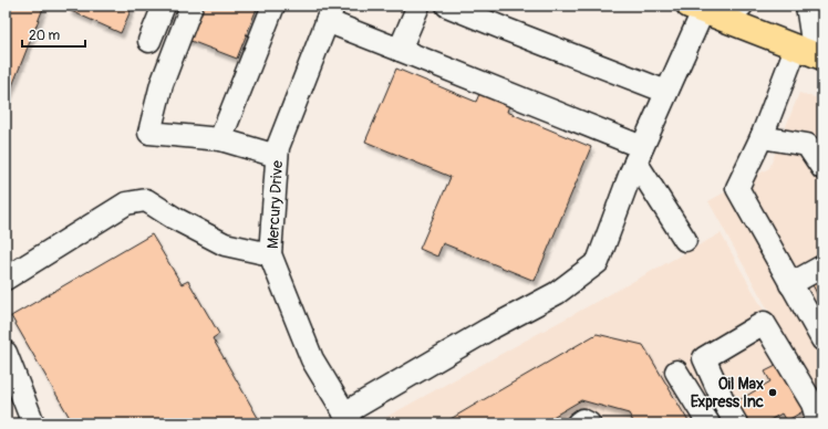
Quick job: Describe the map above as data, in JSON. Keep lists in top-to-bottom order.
{
  "streets": {
    "street": ["Mercury Drive"]
  },
  "places": ["Oil Max Express Inc"],
  "scale_bar": "20 m"
}
